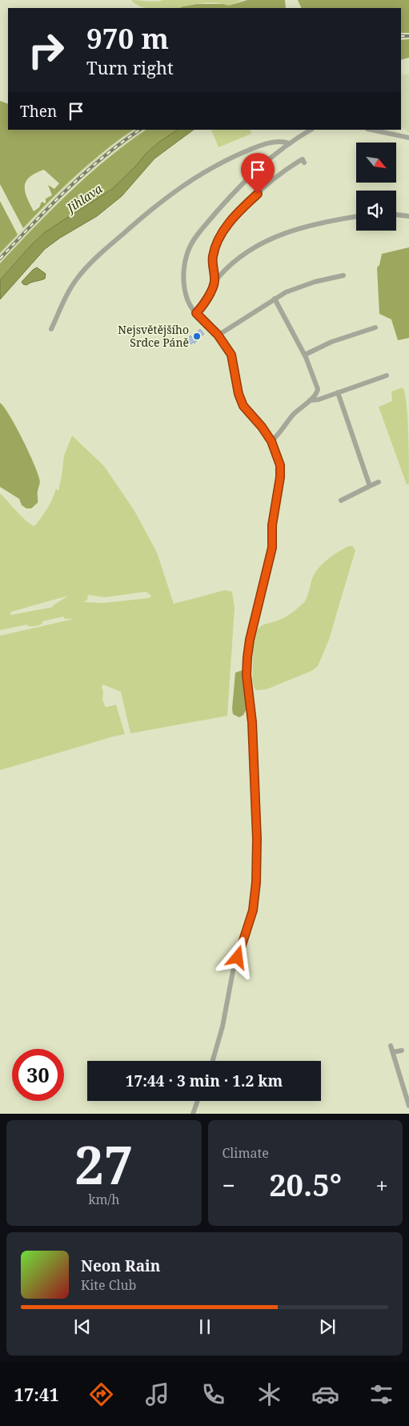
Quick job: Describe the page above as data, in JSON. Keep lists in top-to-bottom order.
{
  "water": ["Jihlava"],
  "places": ["Nejsvětějšího Srdce Páně"],
  "north": "bottom right",
  "page": {
    "turn": ["970 m", "Turn right"],
    "then": "Then",
    "limit": "30",
    "trip": "17:44 · 3 min · 1.2 km",
    "tile": [
      ["27", "km/h"],
      "Climate"
    ],
    "heat": ["−", "20.5°", "+"],
    "song": ["Neon Rain", "Kite Club"],
    "tabs": "17:41"
  }
}
